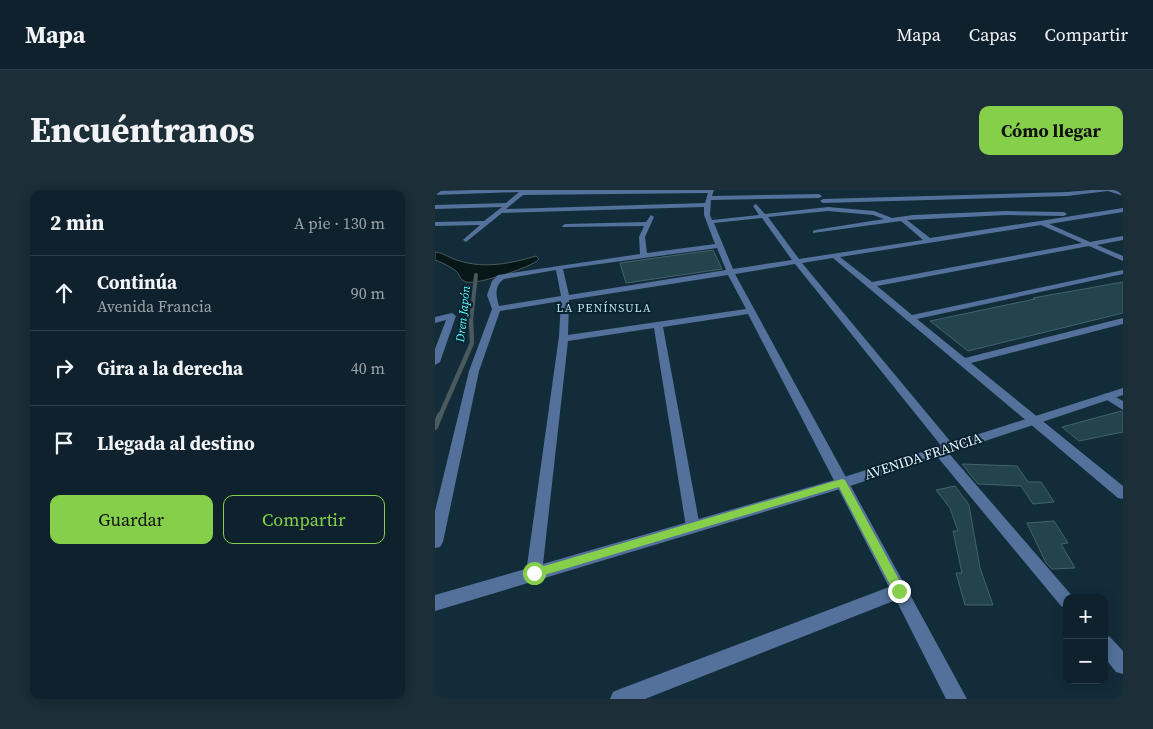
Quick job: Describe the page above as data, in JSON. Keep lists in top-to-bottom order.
{
  "streets": {
    "street": ["AVENIDA FRANCIA"]
  },
  "districts": ["LA PENÍNSULA"],
  "water": ["Dren Japón"],
  "page": {
    "header": "Mapa",
    "nav": ["Mapa", "Capas", "Compartir"],
    "title": "Encuéntranos",
    "buttons": [
      "Cómo llegar",
      ["Guardar", "Compartir"]
    ],
    "heading": ["2 min", "A pie · 130 m"],
    "list": [
      ["Continúa", "Avenida Francia", "90 m"],
      ["Gira a la derecha", "40 m"],
      "Llegada al destino"
    ],
    "map_buttons": ["+", "−"]
  }
}
